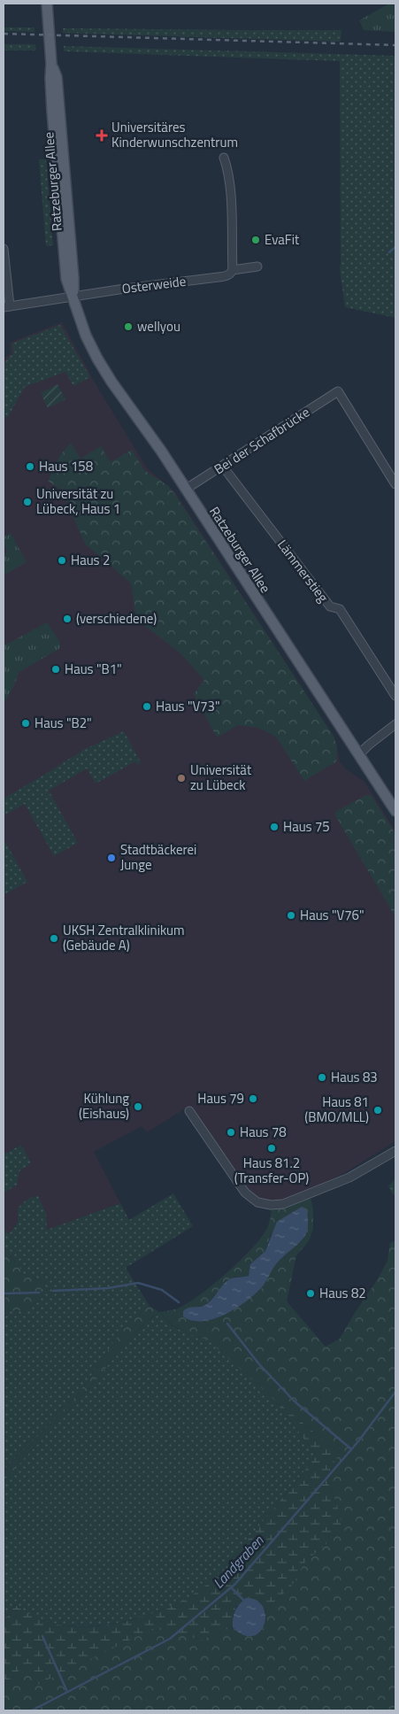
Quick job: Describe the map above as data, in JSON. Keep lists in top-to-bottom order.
{
  "streets": {
    "main road": ["Ratzeburger Allee"],
    "street": ["Osterweide", "Bei der Schafbrücke", "Lämmerstieg"]
  },
  "crossings": [
    ["Ratzeburger Allee", "Osterweide"],
    ["Ratzeburger Allee", "Bei der Schafbrücke"],
    ["Bei der Schafbrücke", "Lämmerstieg"]
  ],
  "water": ["Landgraben"],
  "places": {
    "health": ["Universitäres Kinderwunschzentrum"],
    "other": [
      "EvaFit",
      "wellyou",
      "Haus 158",
      "Universität zu Lübeck, Haus 1",
      "Haus 2",
      "(verschiedene)",
      "Haus \"B1\"",
      "Haus \"V73\"",
      "Haus \"B2\"",
      "Universität zu Lübeck",
      "Haus 75",
      "Stadtbäckerei Junge",
      "Haus \"V76\"",
      "UKSH Zentralklinikum (Gebäude A)",
      "Haus 83",
      "Haus 79",
      "Kühlung (Eishaus)",
      "Haus 81 (BMO/MLL)",
      "Haus 78",
      "Haus 81.2 (Transfer-OP)",
      "Haus 82"
    ]
  }
}
